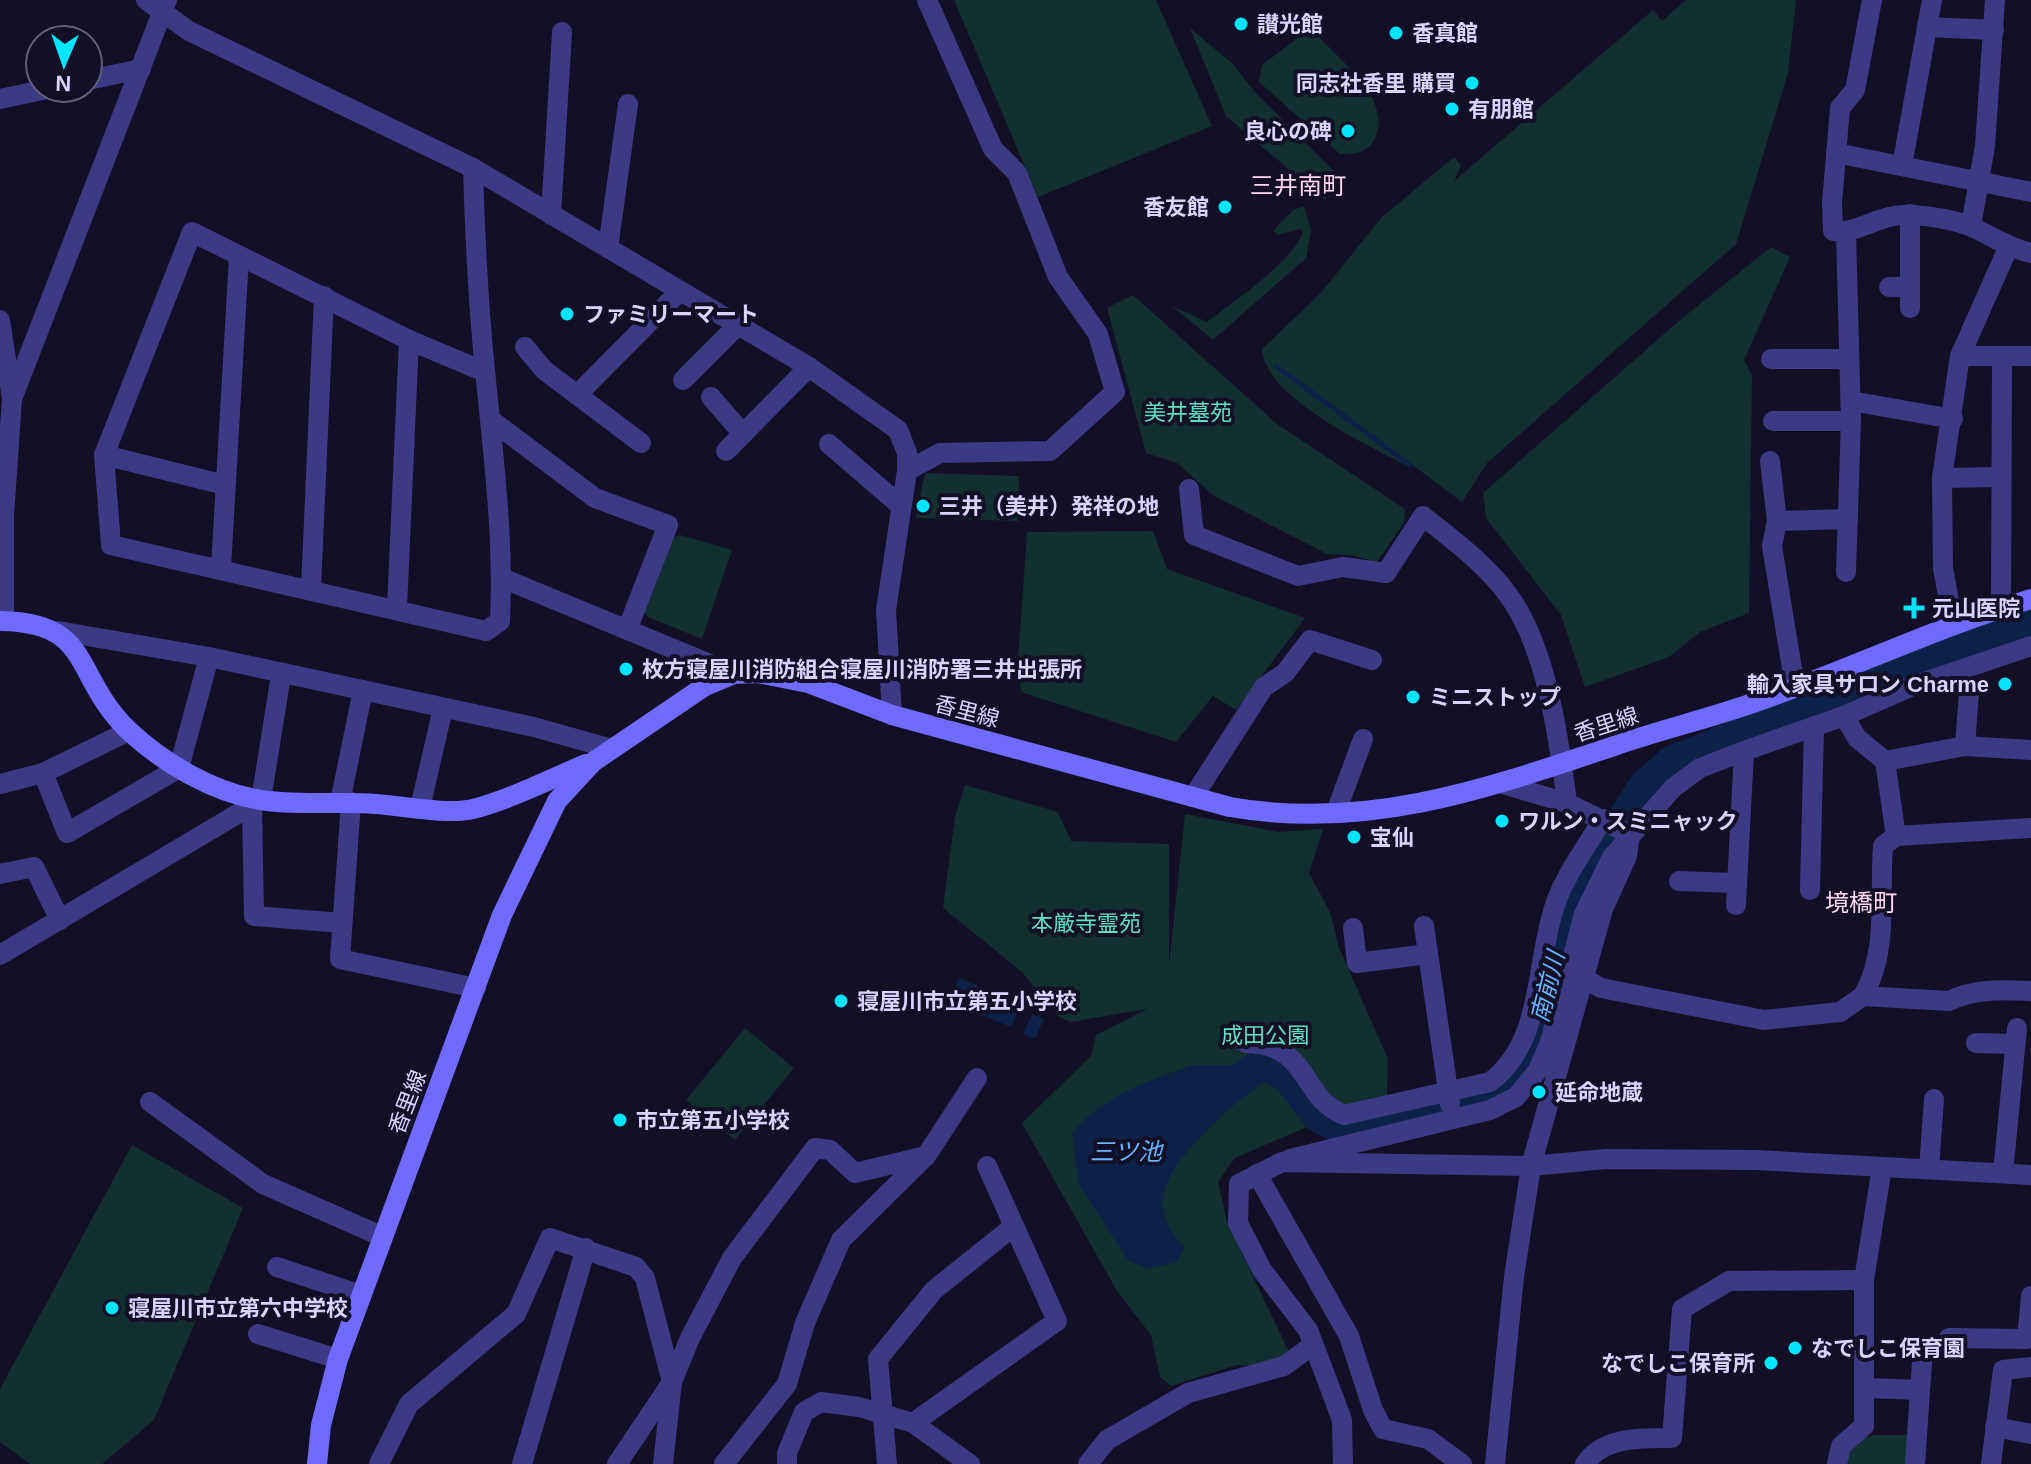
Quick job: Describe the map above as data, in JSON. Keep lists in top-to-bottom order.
{
  "streets": {
    "street": ["香里線"]
  },
  "districts": ["三井南町", "境橋町"],
  "water": ["南前川", "三ツ池"],
  "parks": ["美井墓苑", "本厳寺霊苑", "成田公園"],
  "places": {
    "other": [
      "讃光館",
      "香真館",
      "同志社香里 購買",
      "有朋館",
      "良心の碑",
      "香友館",
      "ファミリーマート",
      "三井（美井）発祥の地",
      "枚方寝屋川消防組合寝屋川消防署三井出張所",
      "輸入家具サロン Charme",
      "ミニストップ",
      "ワルン・スミニャック",
      "宝仙",
      "寝屋川市立第五小学校",
      "延命地蔵",
      "市立第五小学校",
      "寝屋川市立第六中学校",
      "なでしこ保育園",
      "なでしこ保育所"
    ],
    "health": ["元山医院"]
  },
  "north": "bottom"
}
